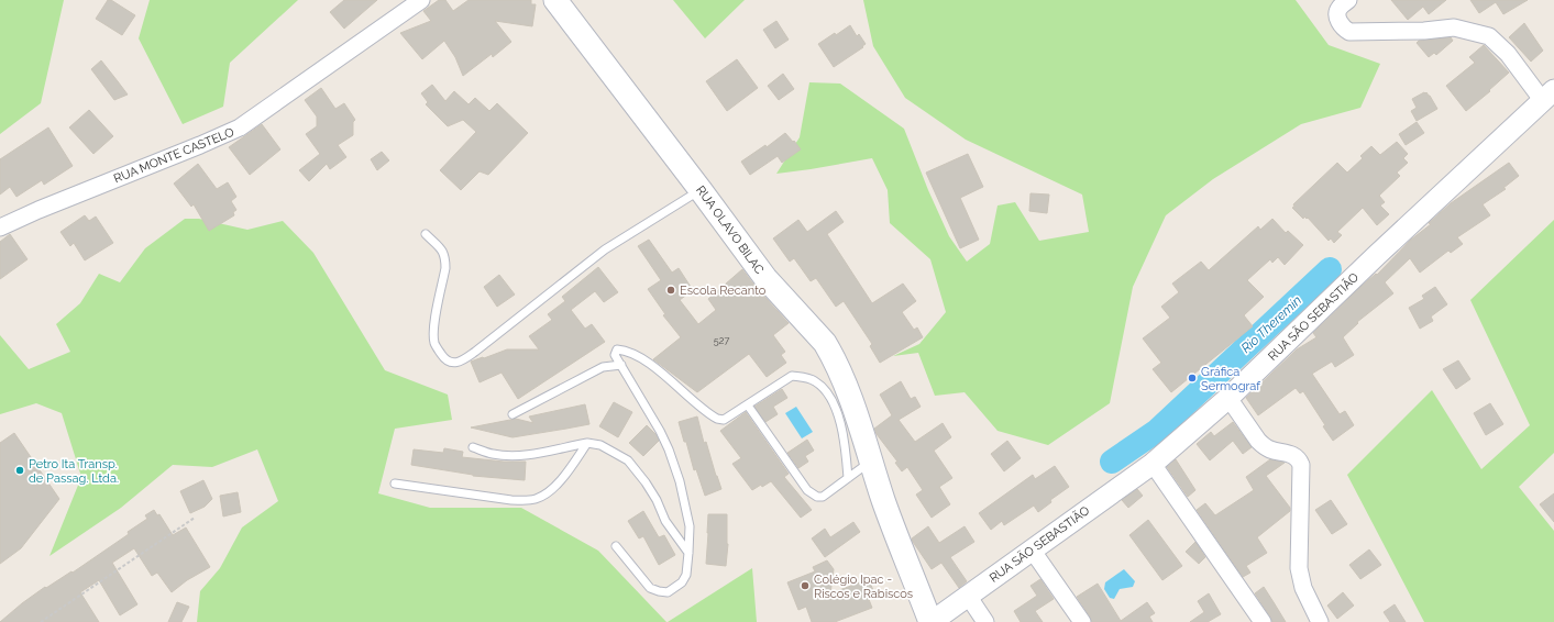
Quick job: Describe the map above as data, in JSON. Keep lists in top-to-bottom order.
{
  "streets": {
    "main road": ["RUA OLAVO BILAC"],
    "street": ["RUA MONTE CASTELO", "RUA SÃO SEBASTIÃO"]
  },
  "crossings": [
    ["RUA OLAVO BILAC", "RUA SÃO SEBASTIÃO"]
  ],
  "water": ["Rio Theremin"],
  "places": [
    "Escola Recanto",
    "Gráfica Sermograf",
    "Petro Ita Transp. de Passag. Ltda.",
    "Colégio Ipac - Riscos e Rabiscos"
  ],
  "house_numbers": ["527"]
}
